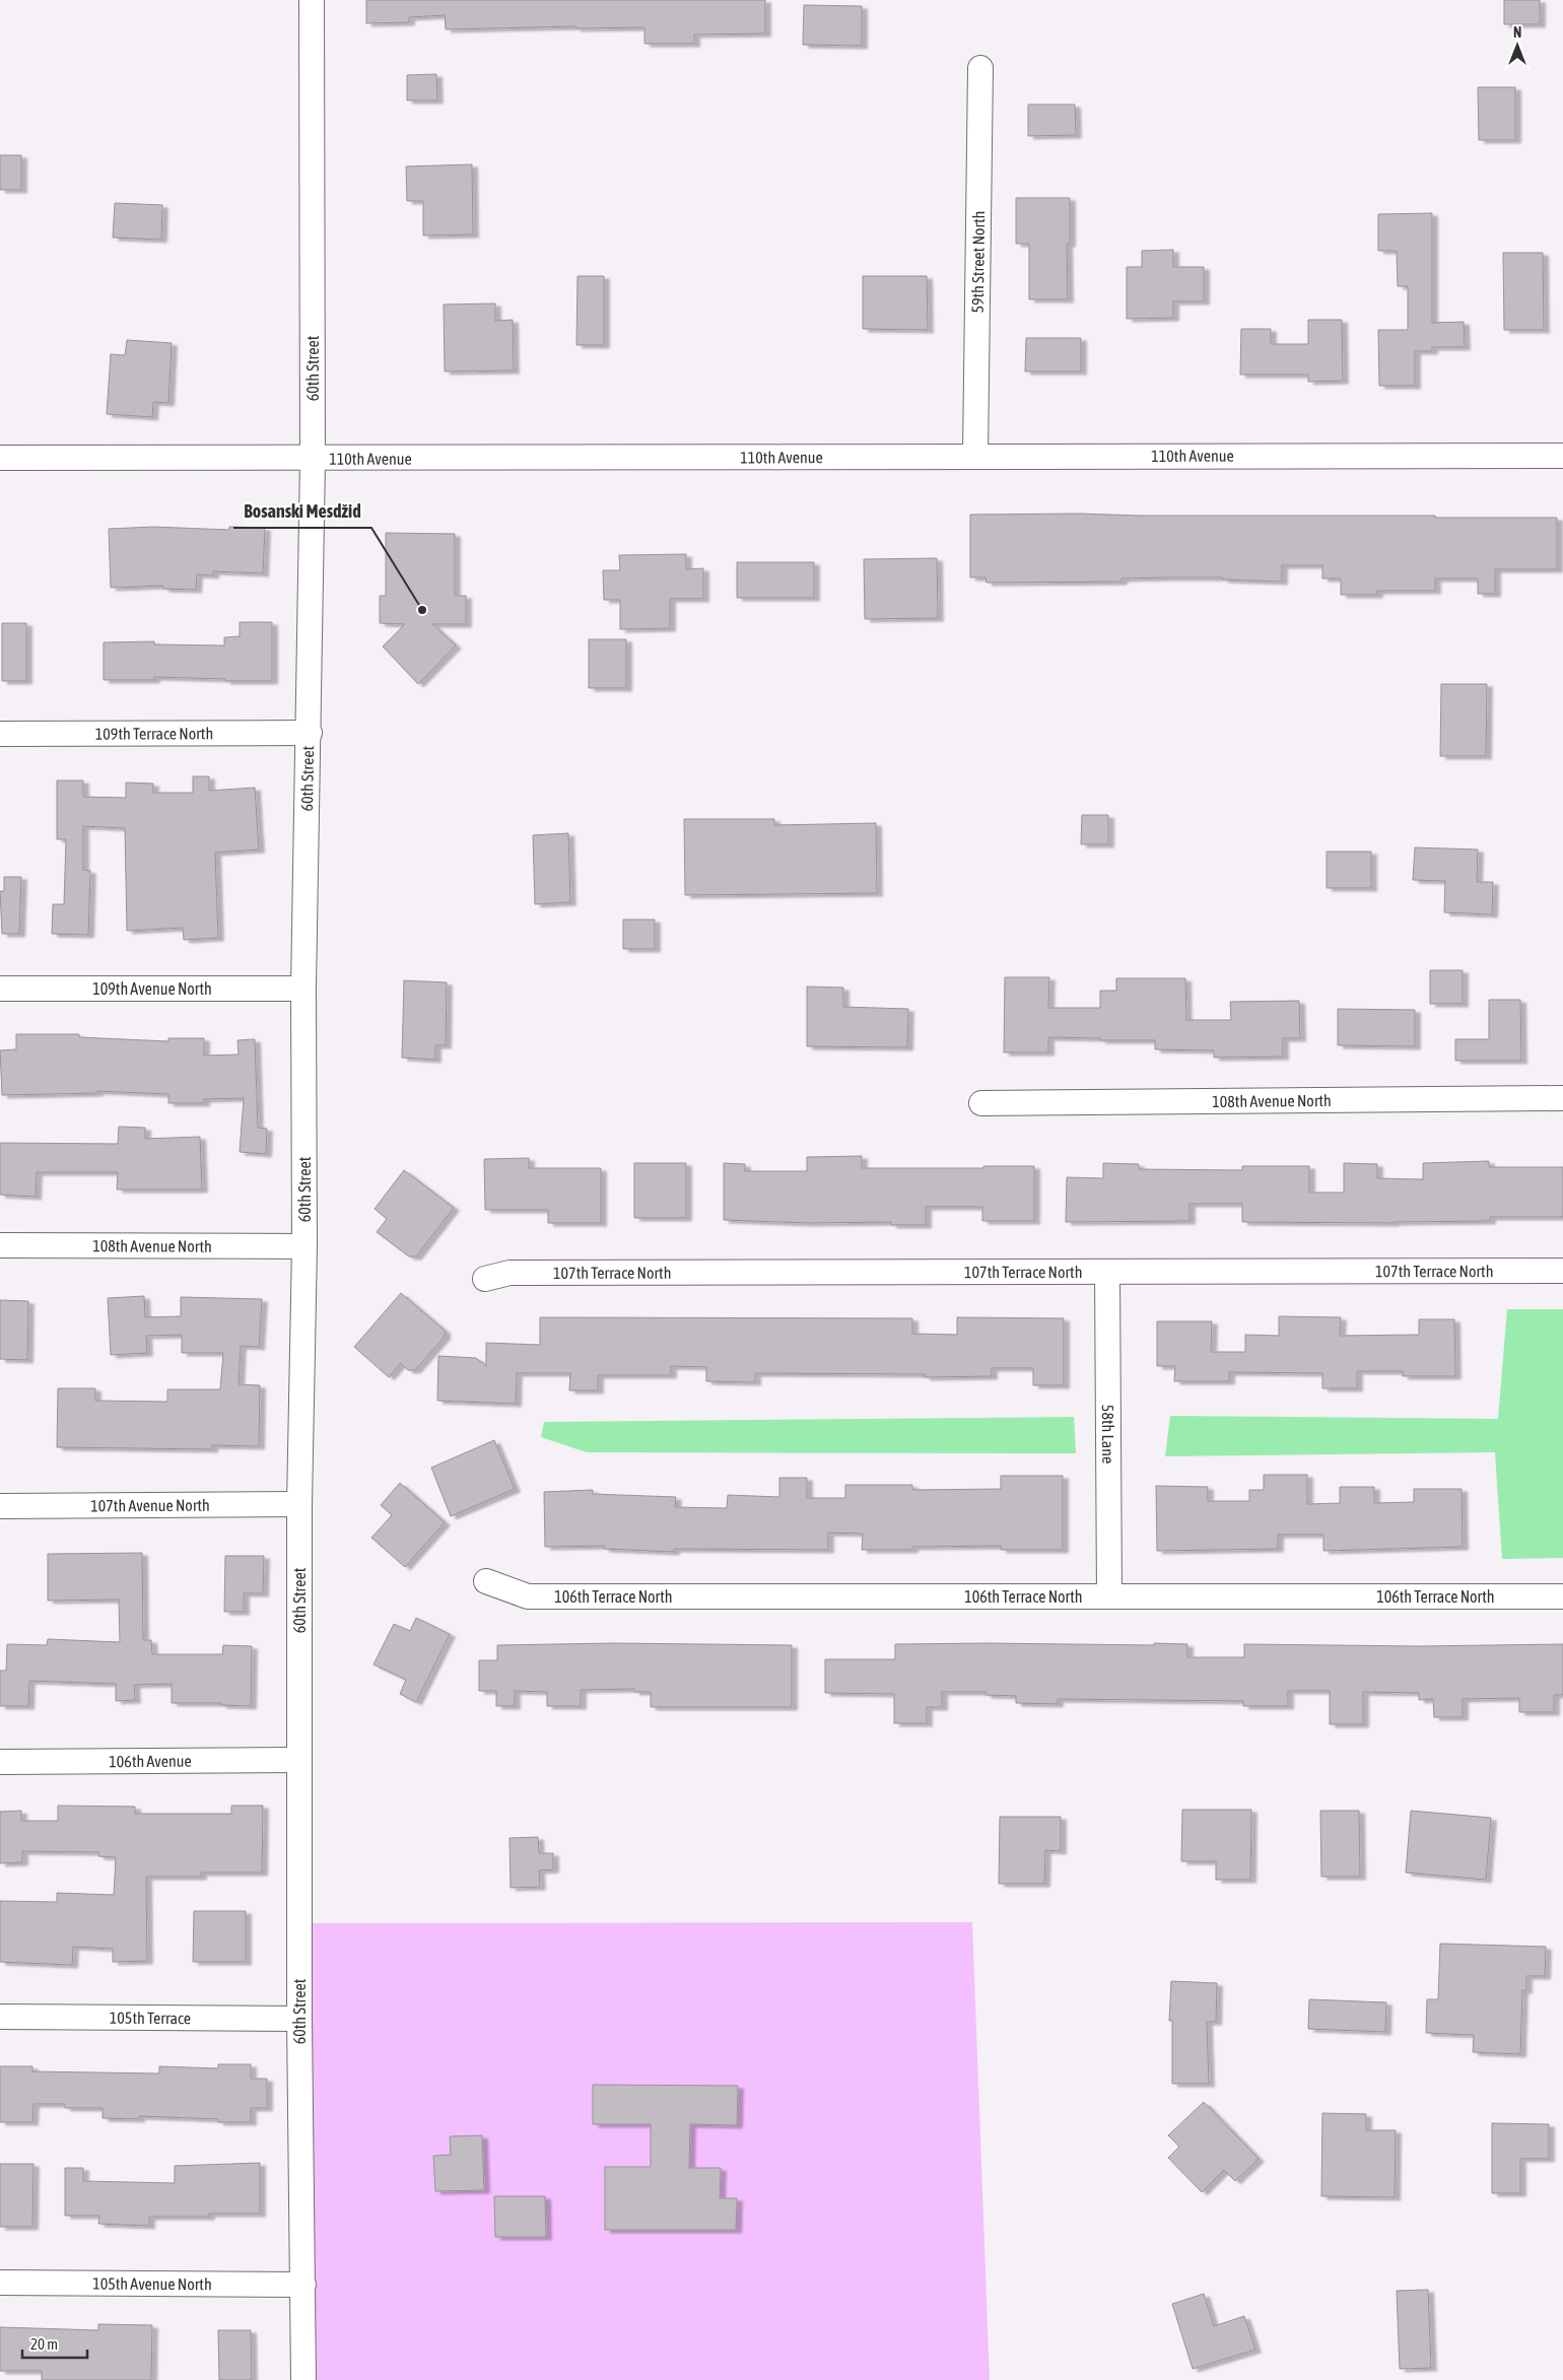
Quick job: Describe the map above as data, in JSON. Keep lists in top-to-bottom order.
{
  "streets": {
    "street": [
      "59th Street North",
      "60th Street",
      "110th Avenue",
      "109th Terrace North",
      "109th Avenue North",
      "108th Avenue North",
      "107th Terrace North",
      "58th Lane",
      "107th Avenue North",
      "106th Terrace North",
      "106th Avenue",
      "105th Terrace",
      "105th Avenue North"
    ]
  },
  "crossings": [
    ["59th Street North", "110th Avenue"],
    ["60th Street", "110th Avenue"],
    ["60th Street", "109th Terrace North"],
    ["60th Street", "109th Avenue North"],
    ["60th Street", "108th Avenue North"],
    ["60th Street", "107th Avenue North"],
    ["60th Street", "106th Avenue"],
    ["60th Street", "105th Terrace"],
    ["60th Street", "105th Avenue North"],
    ["107th Terrace North", "58th Lane"],
    ["58th Lane", "106th Terrace North"]
  ],
  "places": ["Bosanski Mesdžid"],
  "scale_bar": "20 m",
  "north": "top"
}
